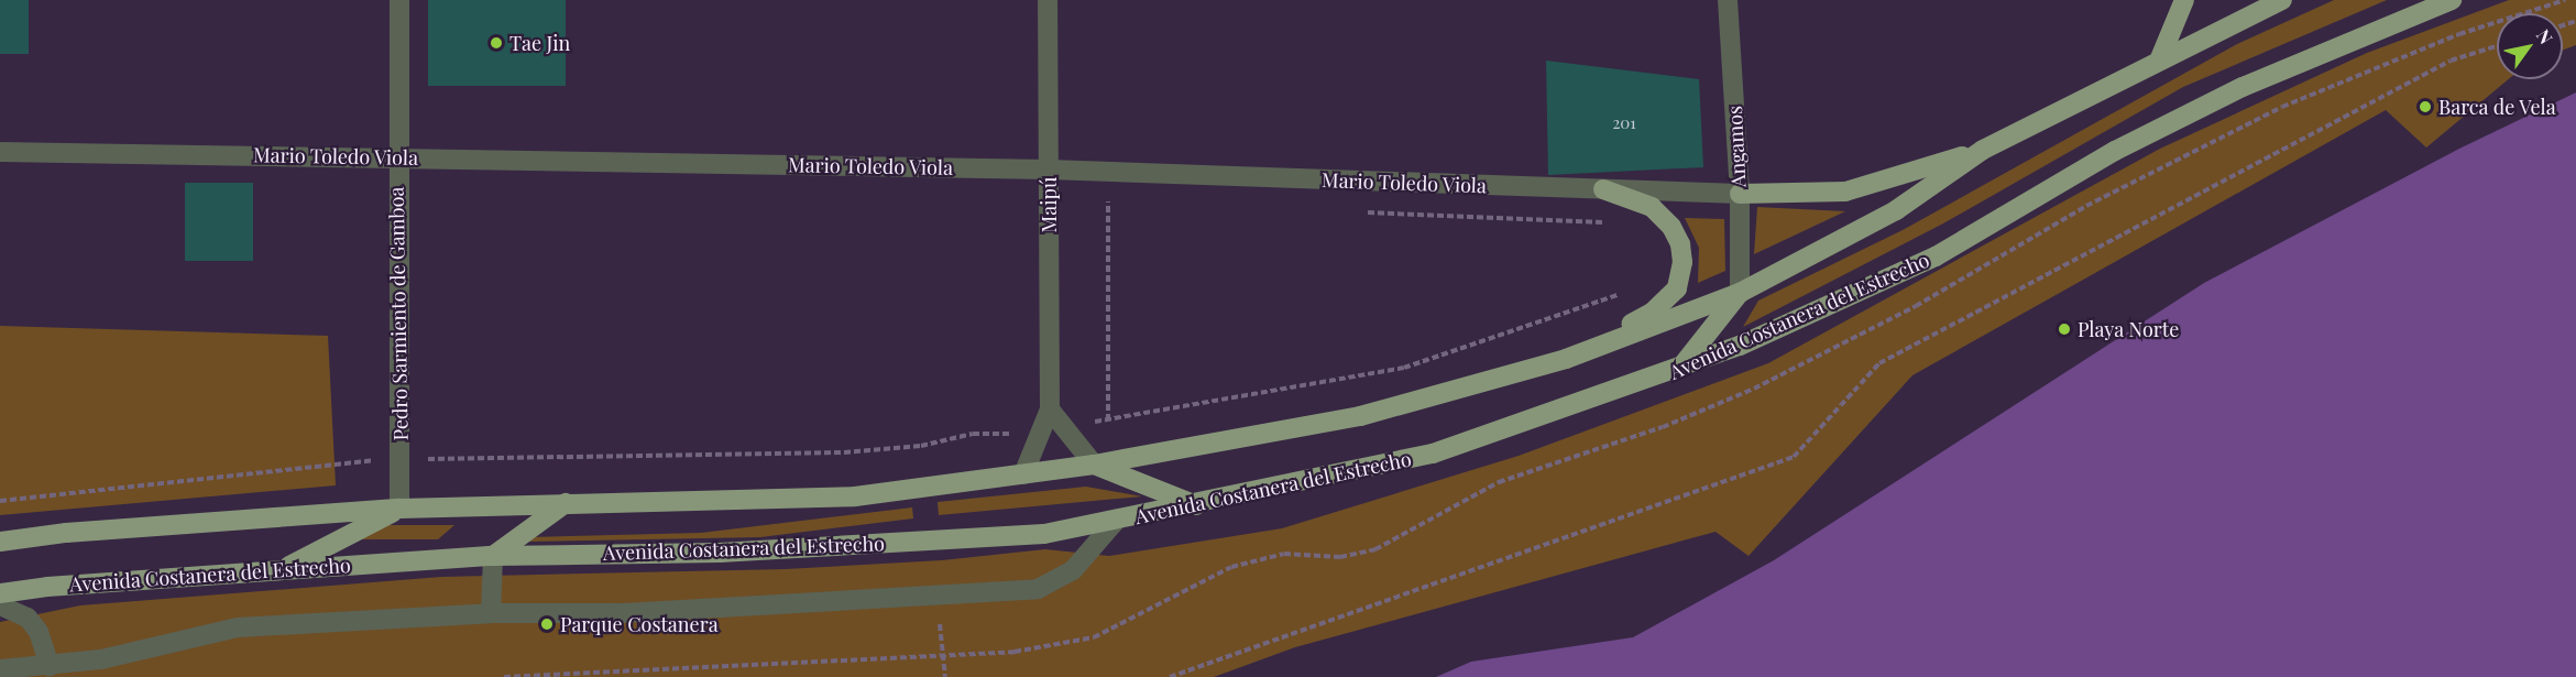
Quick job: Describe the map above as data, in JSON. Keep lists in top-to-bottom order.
{
  "streets": {
    "main road": ["Avenida Costanera del Estrecho"],
    "street": [
      "Angamos",
      "Mario Toledo Viola",
      "Maipú",
      "Pedro Sarmiento de Gamboa"
    ]
  },
  "crossings": [
    ["Angamos", "Mario Toledo Viola"],
    ["Mario Toledo Viola", "Maipú"],
    ["Mario Toledo Viola", "Pedro Sarmiento de Gamboa"]
  ],
  "places": [
    "Tae Jin",
    "Barca de Vela",
    "Playa Norte",
    "Parque Costanera"
  ],
  "house_numbers": ["201"],
  "north": "top right"
}
